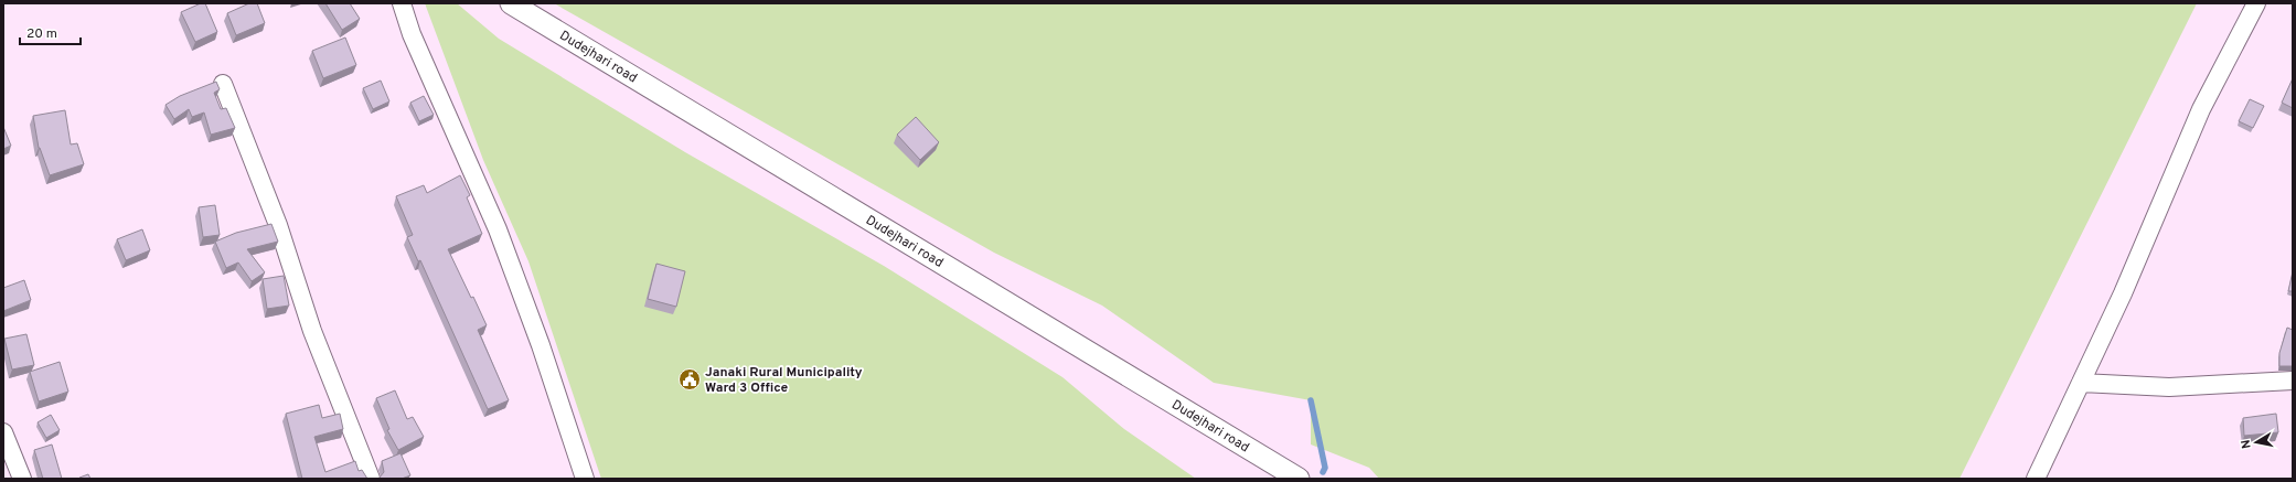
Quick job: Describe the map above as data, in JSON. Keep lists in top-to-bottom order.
{
  "streets": {
    "street": ["Dudejhari road"]
  },
  "places": {
    "public building": ["Janaki Rural Municipality Ward 3 Office"]
  },
  "scale_bar": "20 m",
  "north": "left"
}
